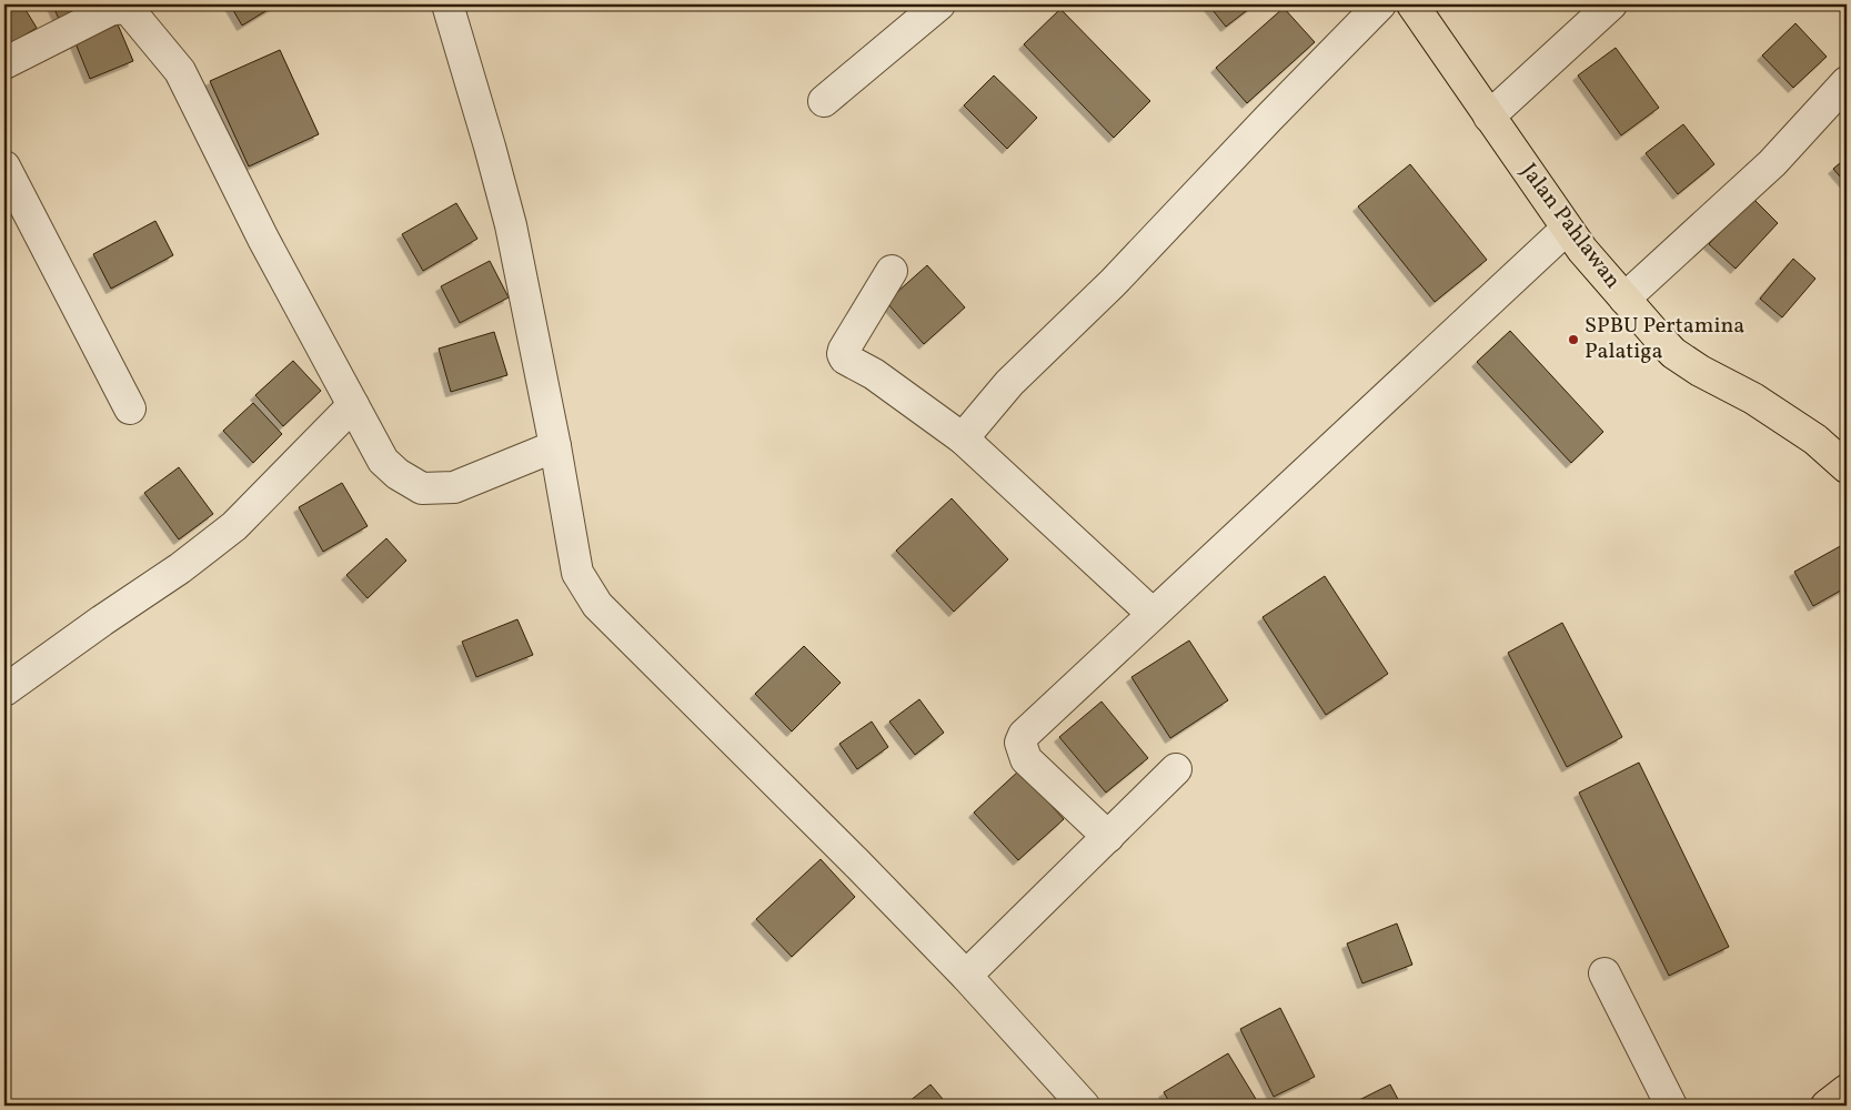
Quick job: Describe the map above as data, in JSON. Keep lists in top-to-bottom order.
{
  "streets": {
    "highway": ["Jalan Pahlawan"]
  },
  "places": ["SPBU Pertamina Palatiga"]
}
